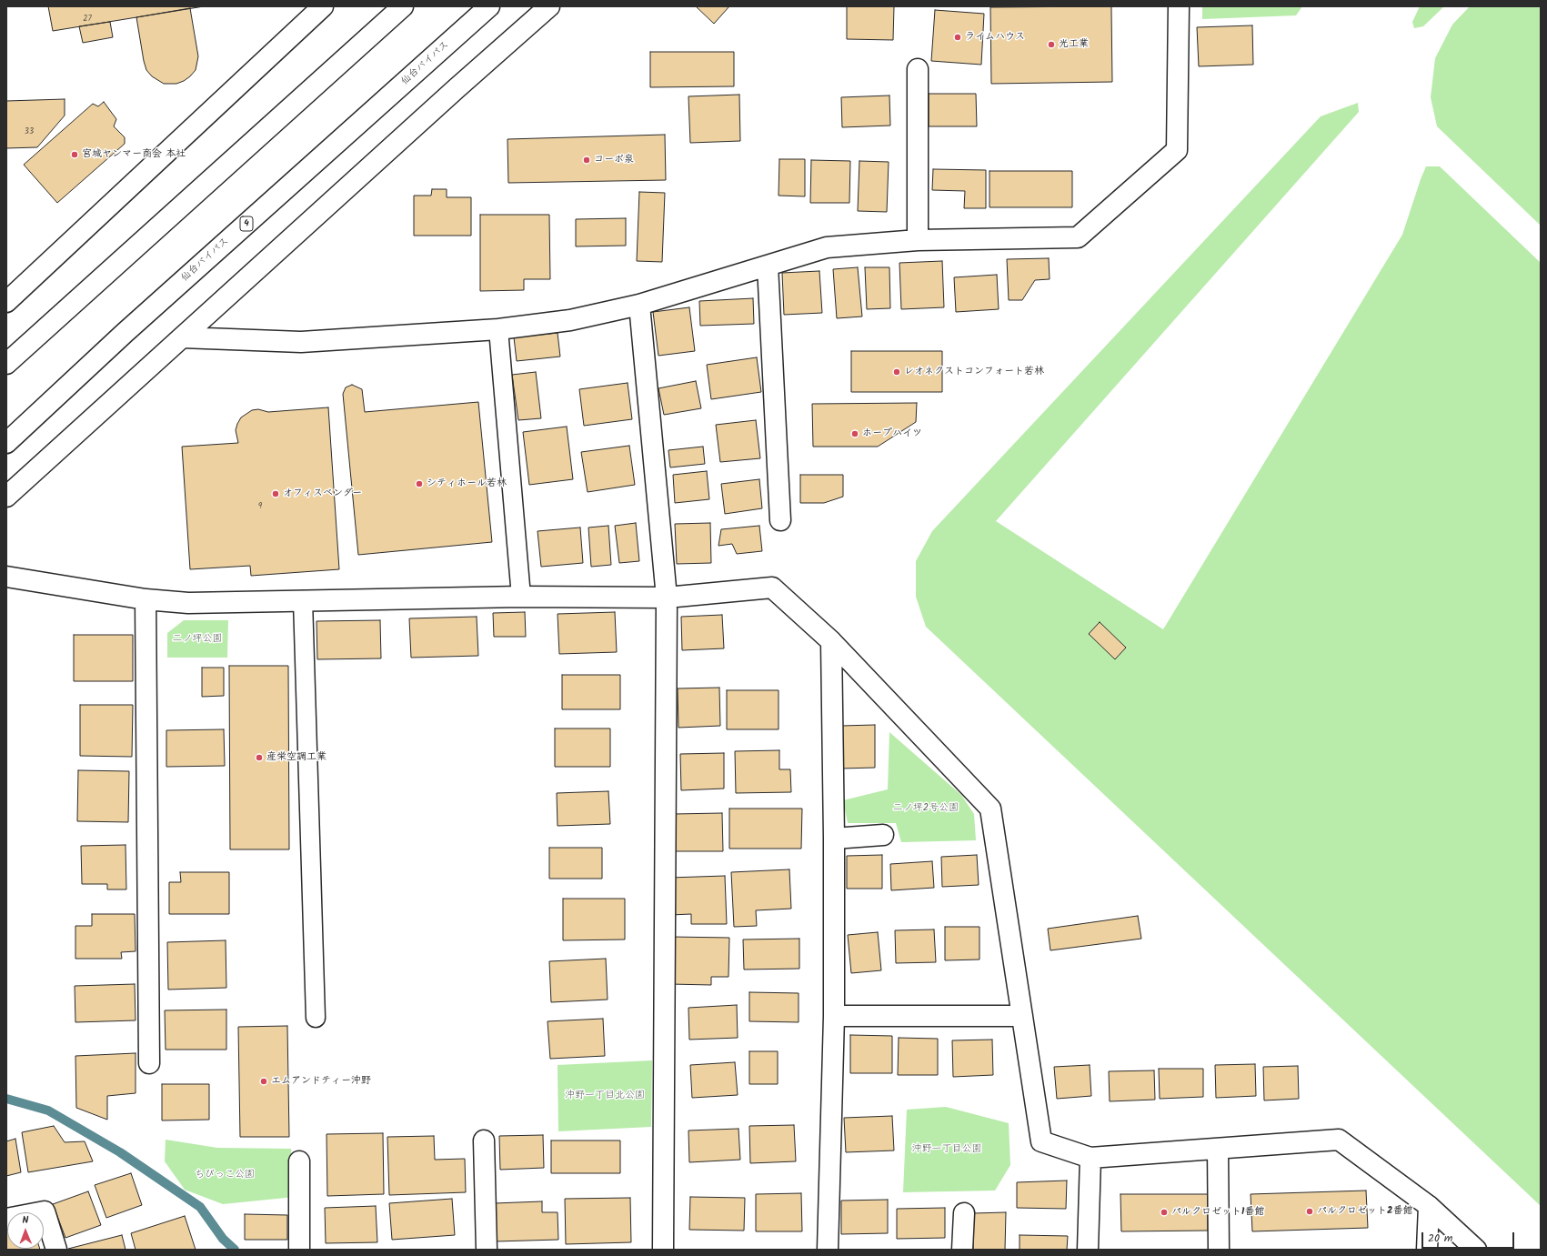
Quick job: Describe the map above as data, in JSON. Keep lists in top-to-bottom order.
{
  "streets": {
    "main road": ["仙台バイパス", "4"]
  },
  "parks": [
    "二ノ坪公園",
    "二ノ坪2号公園",
    "沖野一丁目北公園",
    "沖野一丁目公園",
    "ちびっこ公園"
  ],
  "places": [
    "ライムハウス",
    "光工業",
    "宮城ヤンマー商会 本社",
    "コーポ泉",
    "レオネクストコンフォート若林",
    "ホープハイツ",
    "シティホール若林",
    "オフィスベンダー",
    "産栄空調工業",
    "エムアンドティー沖野",
    "パルクロゼット2番館",
    "パルクロゼット1番館"
  ],
  "house_numbers": ["27", "33", "9"],
  "scale_bar": "20 m",
  "north": "top"
}
